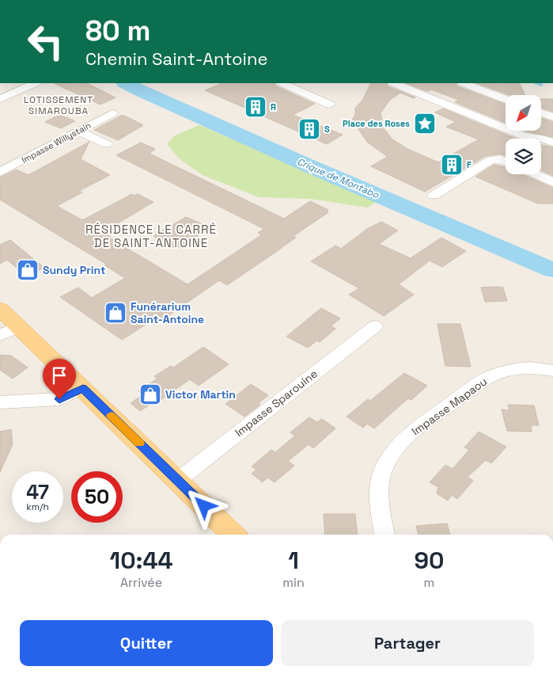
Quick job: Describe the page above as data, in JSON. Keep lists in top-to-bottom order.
{
  "streets": {
    "street": ["Impasse Willystain", "Impasse Sparouine", "Impasse Mapaou"]
  },
  "districts": ["LOTISSEMENT SIMAROUBA", "RÉSIDENCE LE CARRÉ DE SAINT-ANTOINE"],
  "water": ["Crique de Montabo"],
  "places": {
    "building": ["R", "S", "F"],
    "place": ["Place des Roses"],
    "shop": ["Sundy Print", "Funérarium Saint-Antoine", "Victor Martin"]
  },
  "north": "bottom left",
  "page": {
    "turn": ["80 m", "Chemin Saint-Antoine"],
    "speed": "47 km/h",
    "limit": "50",
    "eta": [
      "10:44",
      "Arrivée",
      "1",
      "min",
      "90",
      "m"
    ],
    "buttons": ["Quitter", "Partager"]
  }
}
